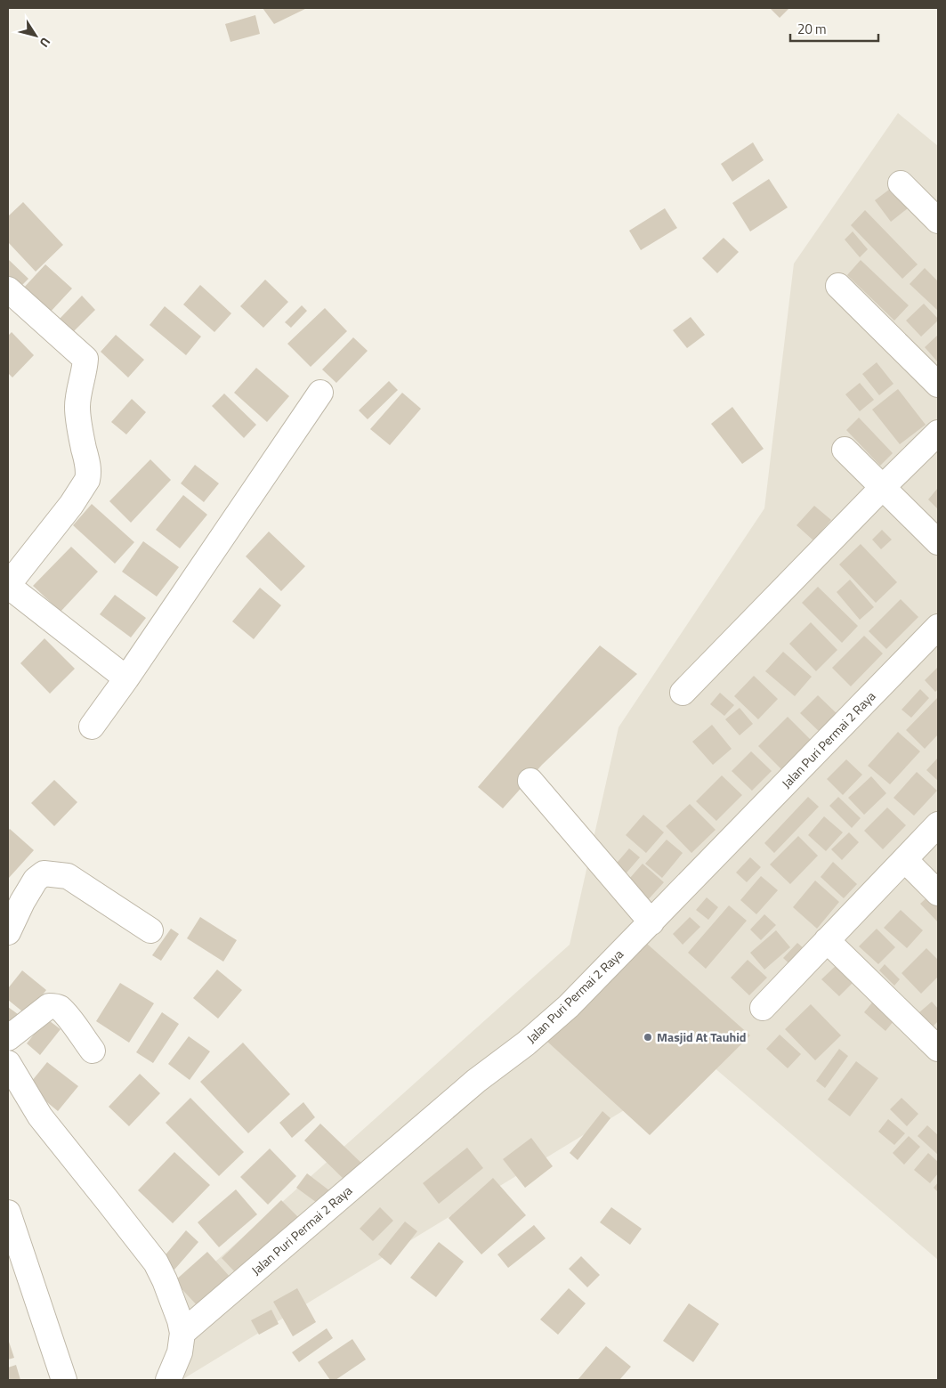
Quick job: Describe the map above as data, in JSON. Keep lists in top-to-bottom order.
{
  "streets": {
    "street": ["Jalan Puri Permai 2 Raya"]
  },
  "places": ["Masjid At Tauhid"],
  "scale_bar": "20 m",
  "north": "bottom right"
}
